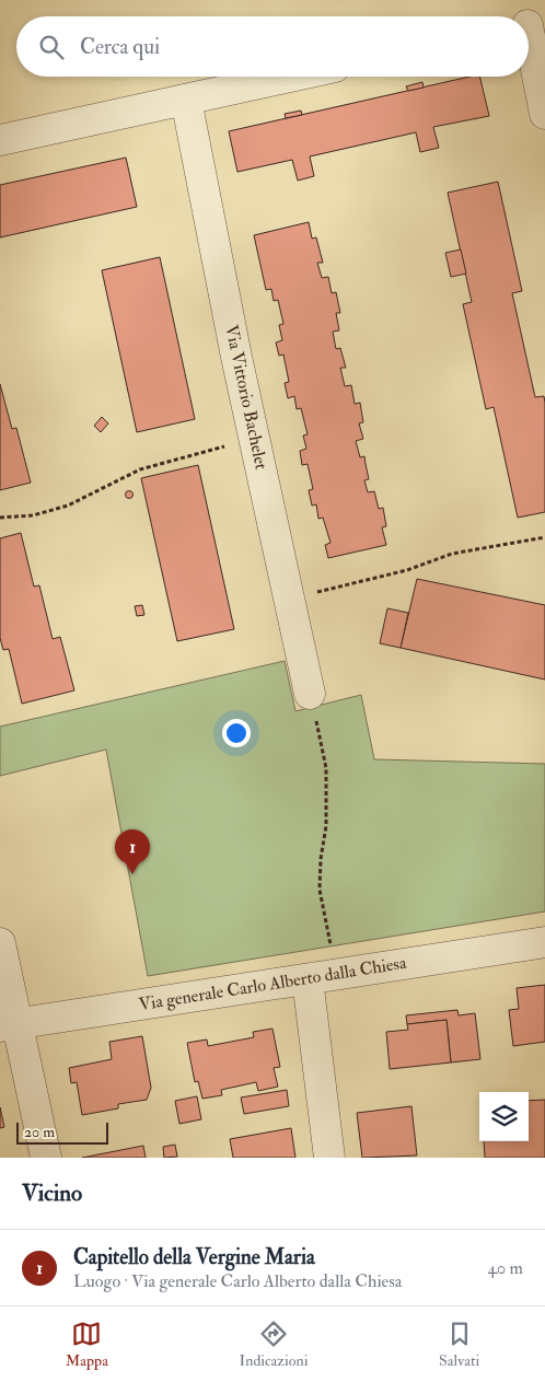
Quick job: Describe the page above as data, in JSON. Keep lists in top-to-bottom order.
{
  "streets": {
    "street": ["Via Vittorio Bachelet", "Via generale Carlo Alberto dalla Chiesa"]
  },
  "scale_bar": "20 m",
  "page": {
    "search": "Cerca qui",
    "pins": "1",
    "scale": "20 m",
    "heading": "Vicino",
    "list": [
      {
        "mark": "1",
        "name": "Capitello della Vergine Maria",
        "note": "Luogo · Via generale Carlo Alberto dalla Chiesa",
        "value": "40 m"
      }
    ],
    "nav": ["Mappa", "Indicazioni", "Salvati"]
  }
}
